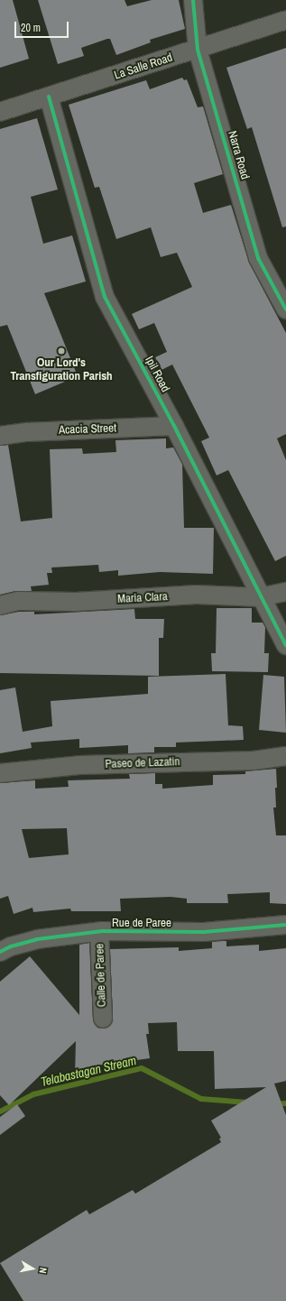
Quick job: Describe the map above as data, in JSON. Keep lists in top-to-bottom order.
{
  "streets": {
    "street": [
      "La Salle Road",
      "Narra Road",
      "Ipil Road",
      "Acacia Street",
      "Maria Clara",
      "Paseo de Lazatin",
      "Rue de Paree",
      "Calle de Paree"
    ]
  },
  "crossings": [
    ["La Salle Road", "Narra Road"],
    ["La Salle Road", "Ipil Road"],
    ["Ipil Road", "Acacia Street"],
    ["Ipil Road", "Maria Clara"],
    ["Rue de Paree", "Calle de Paree"]
  ],
  "water": ["Telabastagan Stream"],
  "places": ["Our Lord's Transfiguration Parish"],
  "scale_bar": "20 m",
  "north": "right"
}
